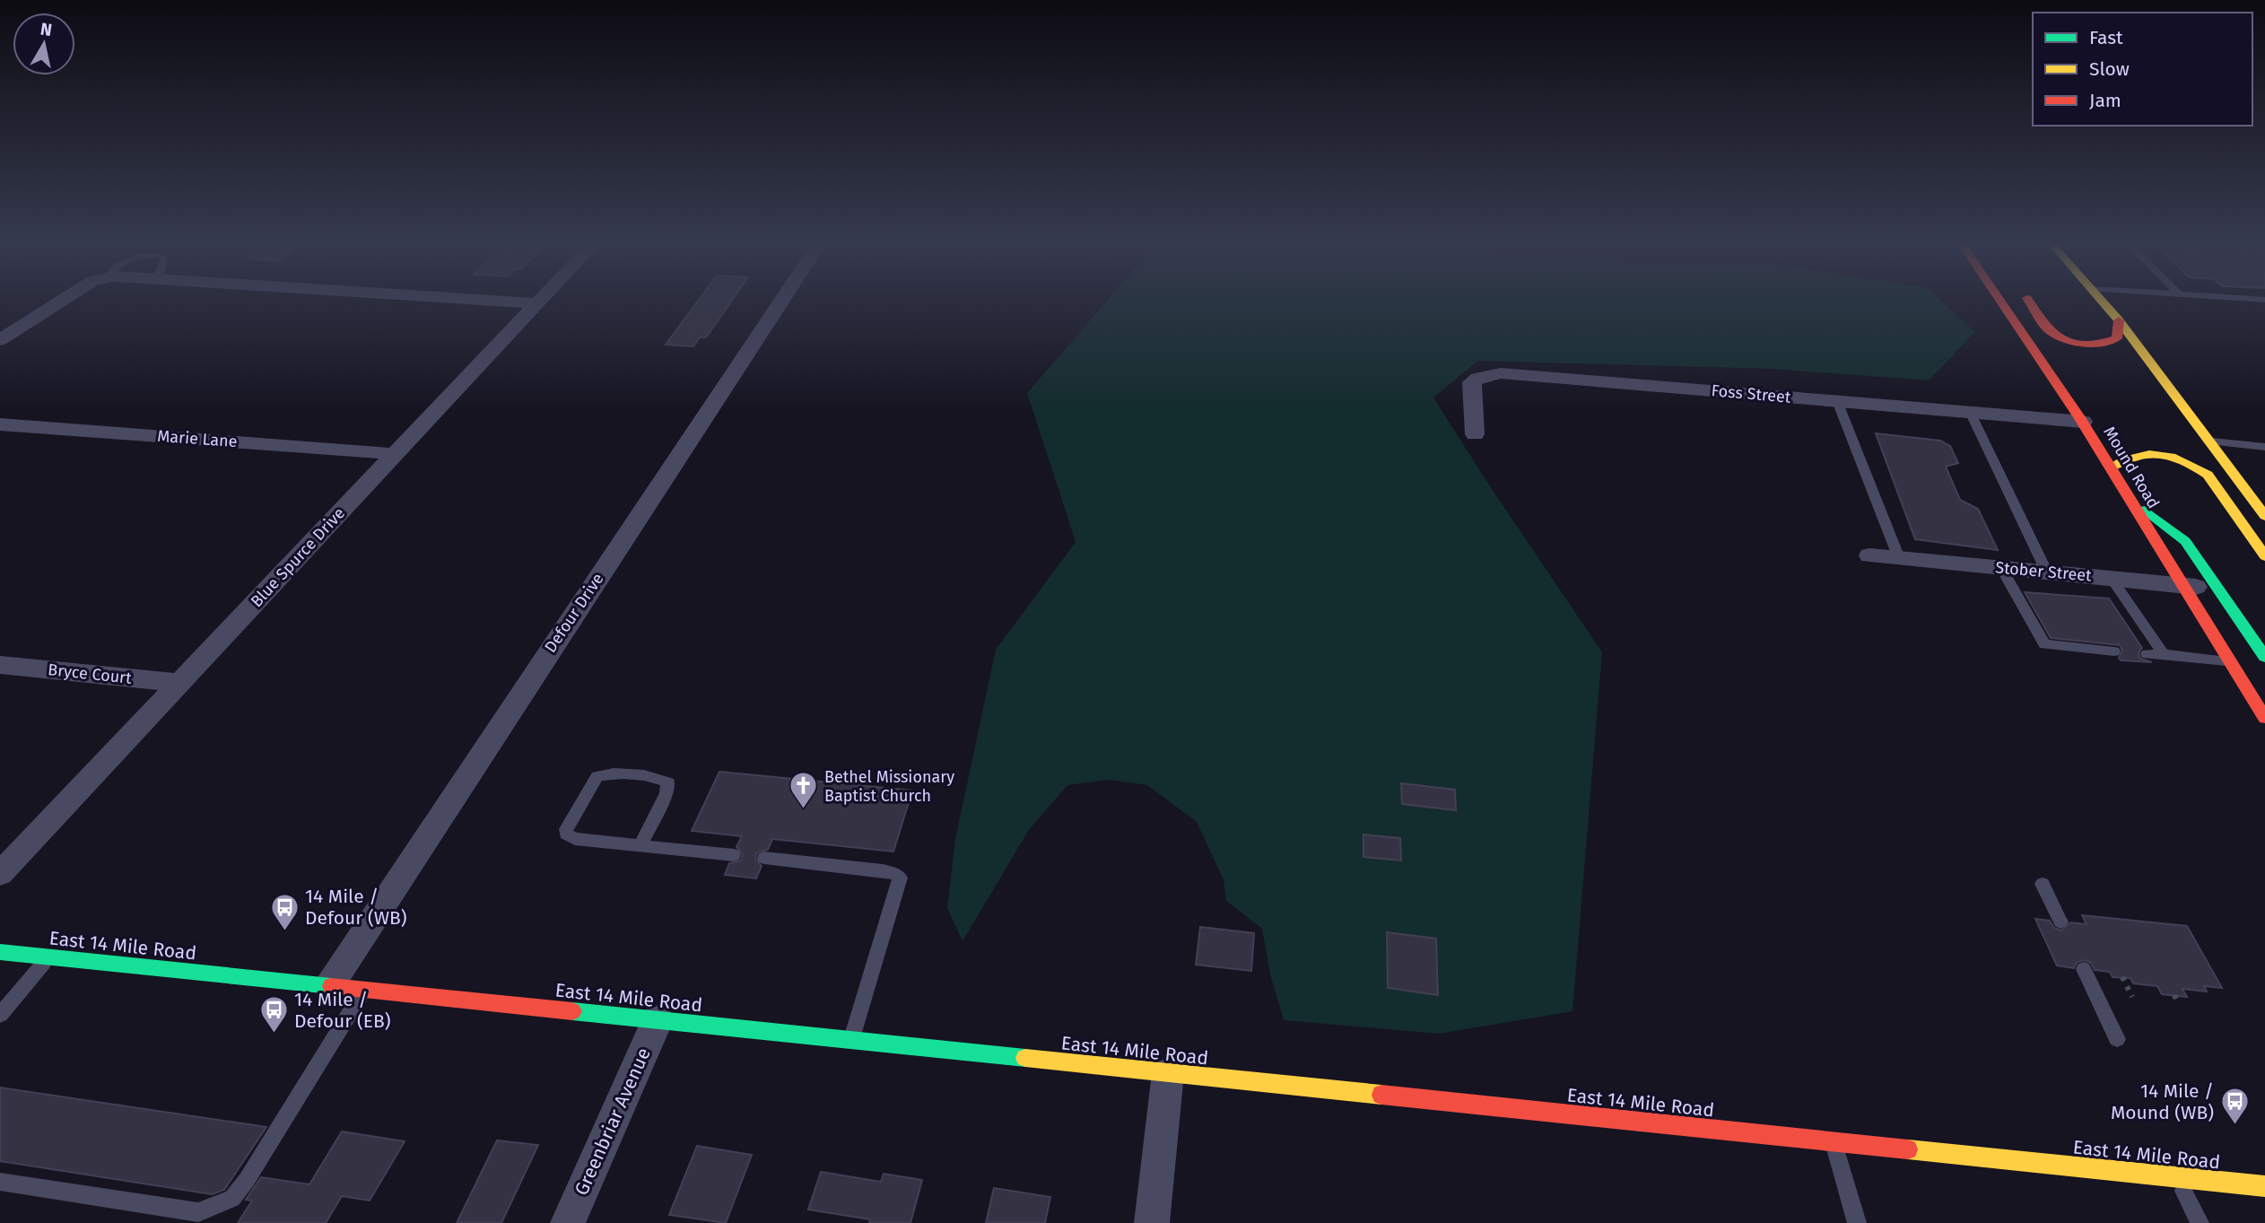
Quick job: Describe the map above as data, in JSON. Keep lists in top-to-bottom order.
{
  "streets": {
    "main road": ["Mound Road", "East 14 Mile Road"],
    "street": [
      "Foss Street",
      "Marie Lane",
      "Blue Spurce Drive",
      "Stober Street",
      "Defour Drive",
      "Bryce Court",
      "Greenbriar Avenue"
    ]
  },
  "crossings": [
    ["Foss Street", "Mound Road"],
    ["Marie Lane", "Blue Spurce Drive"],
    ["Mound Road", "Stober Street"],
    ["Blue Spurce Drive", "Bryce Court"],
    ["Defour Drive", "East 14 Mile Road"],
    ["East 14 Mile Road", "Greenbriar Avenue"]
  ],
  "places": {
    "church": ["Bethel Missionary Baptist Church"],
    "bus stop": ["14 Mile / Defour (WB)", "14 Mile / Defour (EB)", "14 Mile / Mound (WB)"]
  },
  "legend": ["Fast", "Slow", "Jam"],
  "north": "top"
}
